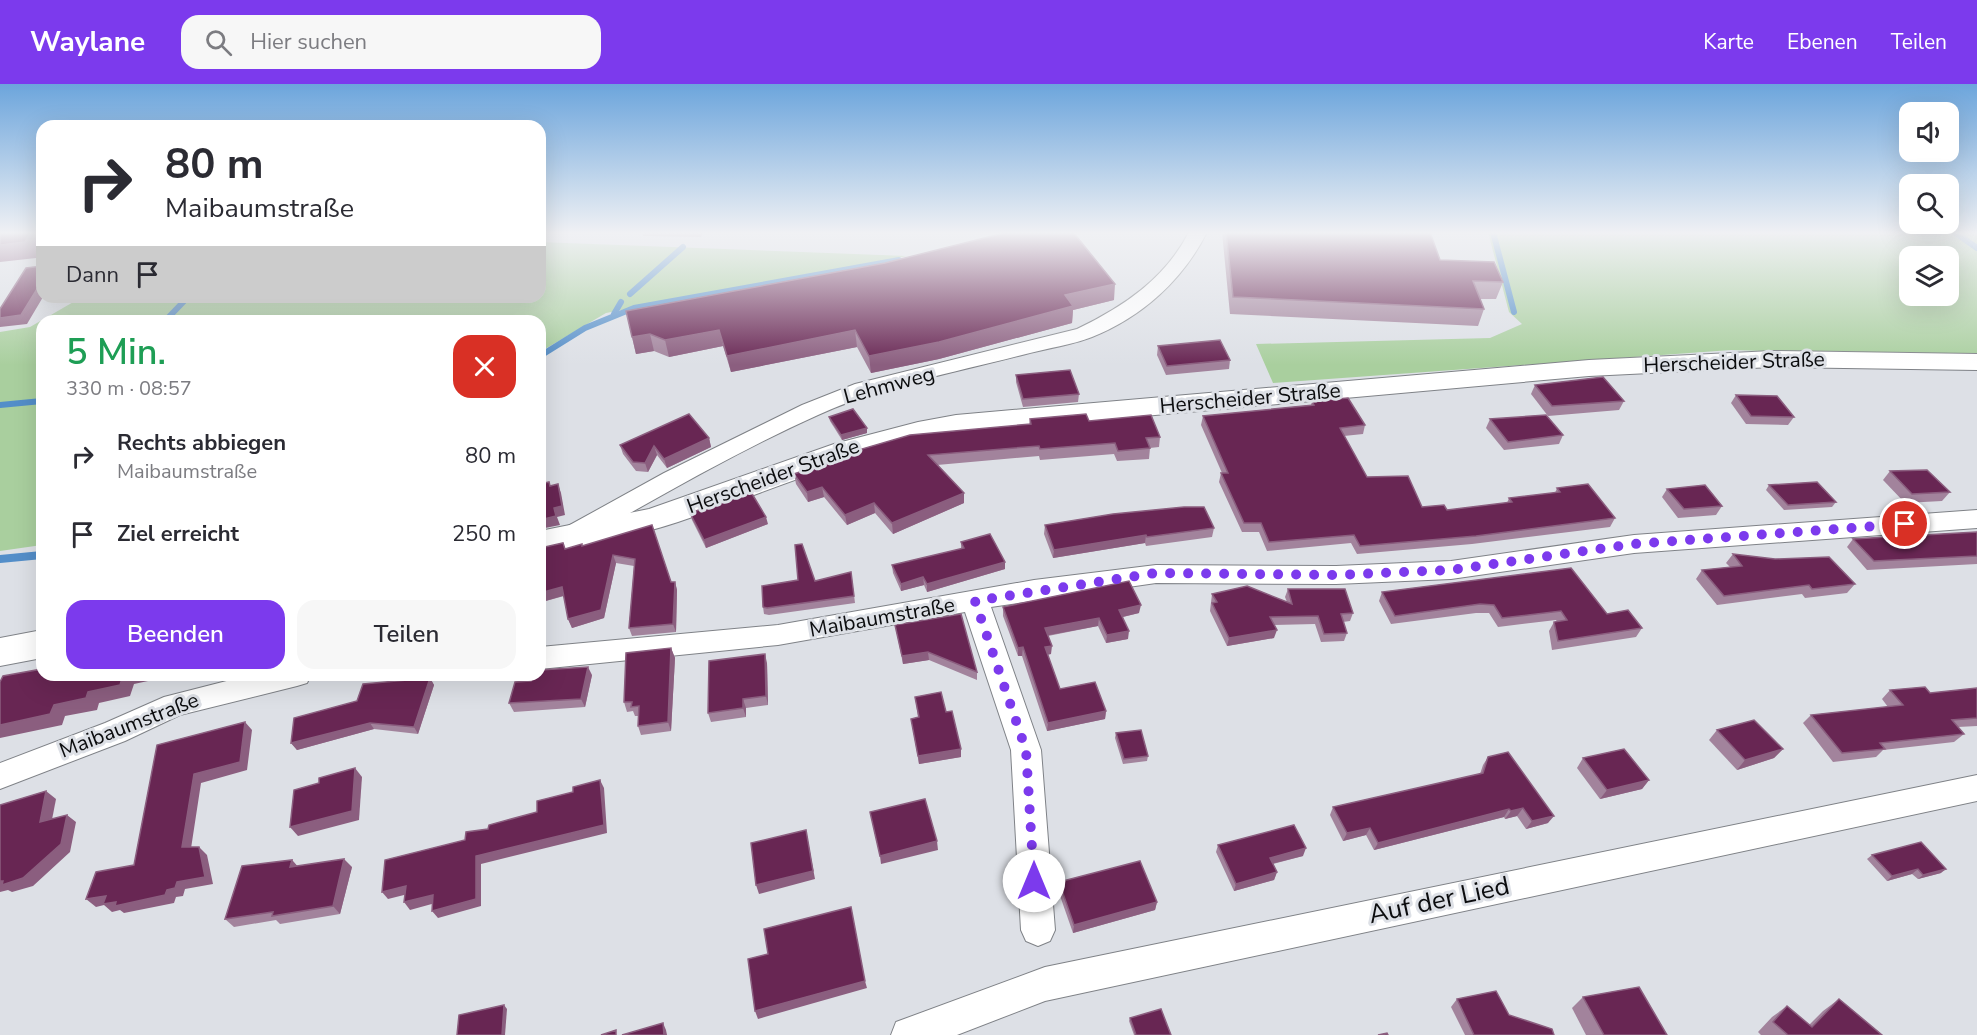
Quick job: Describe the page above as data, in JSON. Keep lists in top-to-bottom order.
{
  "streets": {
    "main road": ["Herscheider Straße"],
    "street": ["Lehmweg", "Maibaumstraße", "Auf der Lied"]
  },
  "crossings": [
    ["Herscheider Straße", "Lehmweg"]
  ],
  "page": {
    "header": "Waylane",
    "search": "Hier suchen",
    "nav": ["Karte", "Ebenen", "Teilen"],
    "turn": ["80 m", "Maibaumstraße"],
    "then": "Dann",
    "heading": ["5 Min.", "330 m · 08:57"],
    "list": [
      {
        "name": "Rechts abbiegen",
        "note": "Maibaumstraße",
        "value": "80 m"
      },
      {
        "name": "Ziel erreicht",
        "value": "250 m"
      }
    ],
    "buttons": ["Beenden", "Teilen"]
  }
}
